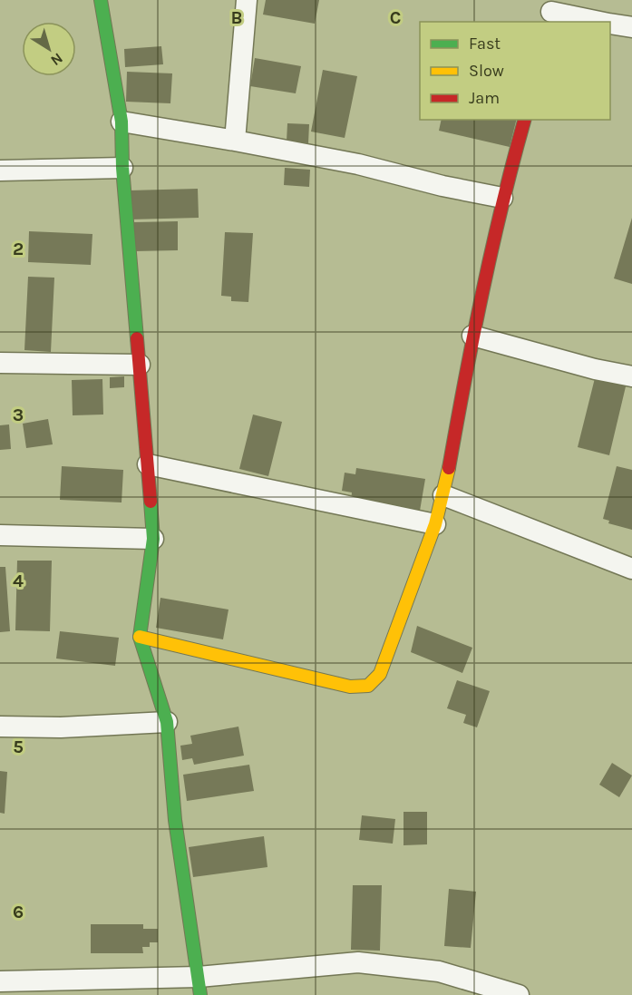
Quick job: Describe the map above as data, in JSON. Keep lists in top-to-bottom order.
{
  "legend": ["Fast", "Slow", "Jam"],
  "north": "bottom right",
  "grid": {
    "columns": ["B", "C"],
    "rows": [
      "2",
      "3",
      "4",
      "5",
      "6"
    ]
  }
}
